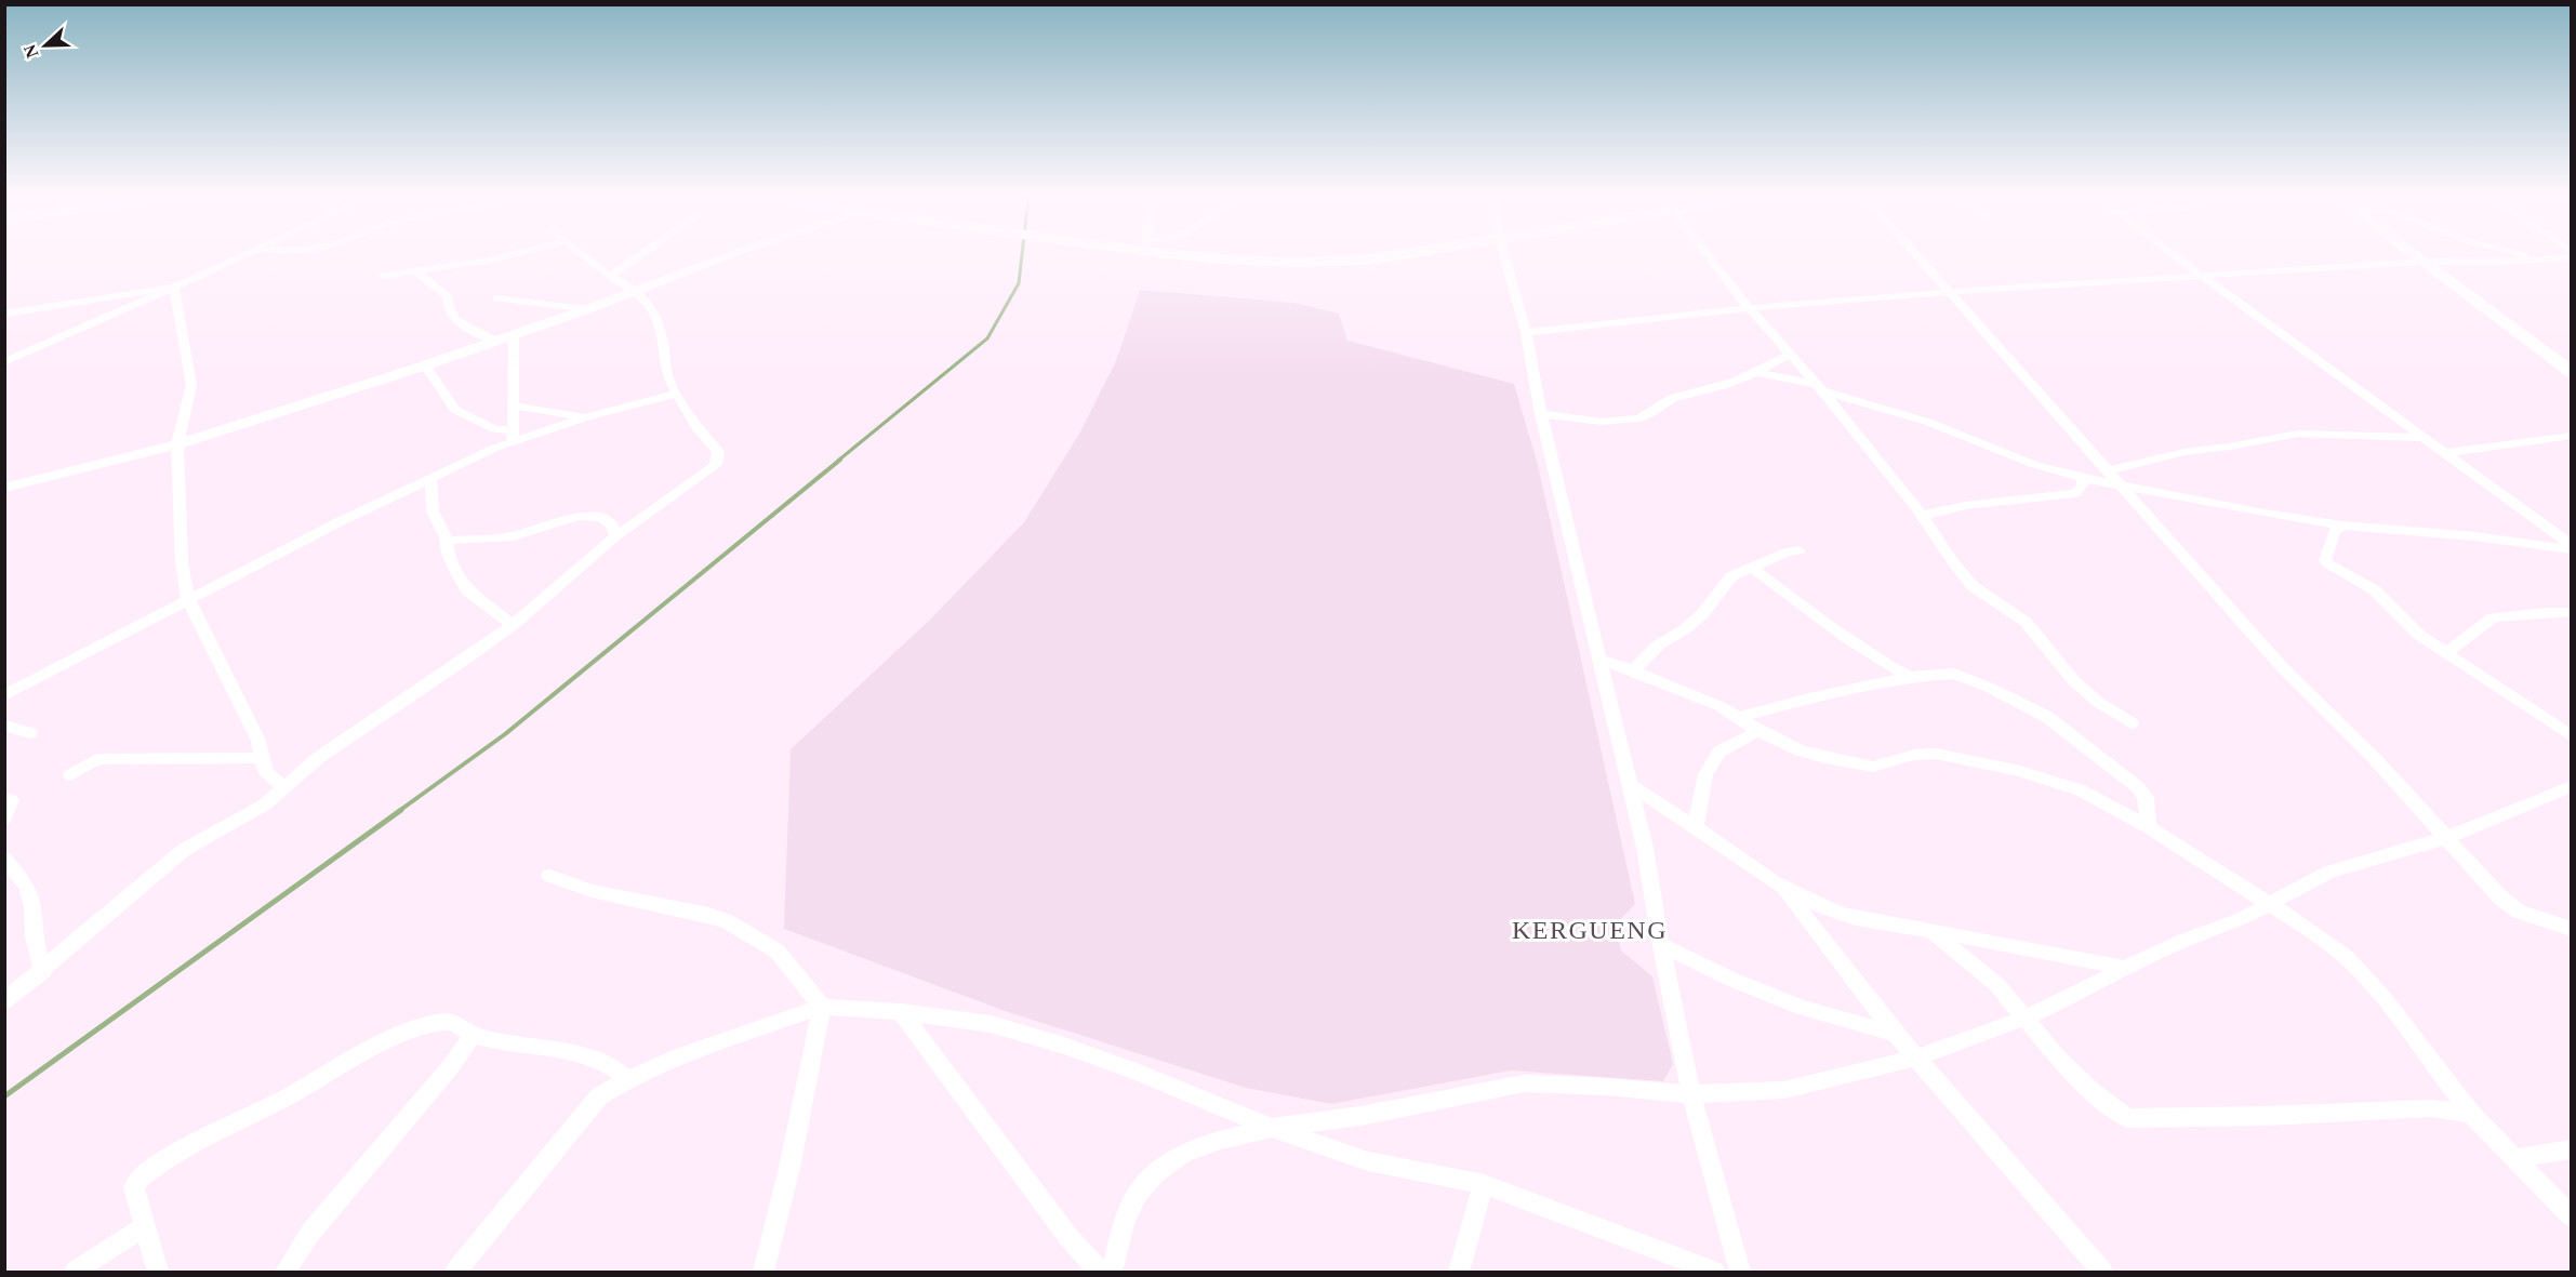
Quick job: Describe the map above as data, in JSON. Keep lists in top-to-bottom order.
{
  "districts": ["KERGUENG"],
  "north": "left"
}
